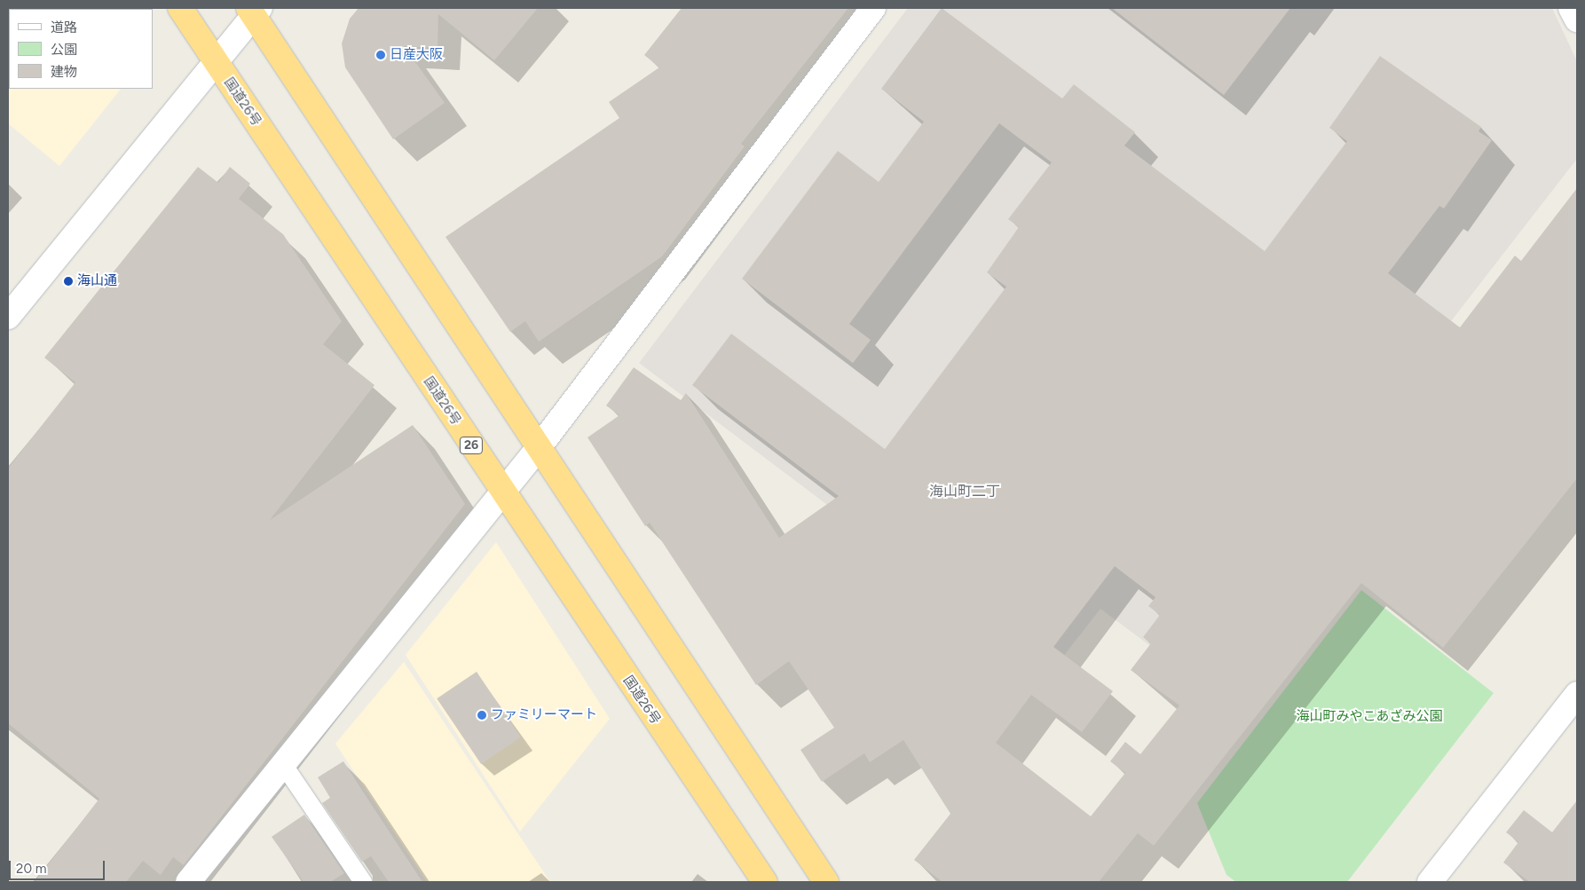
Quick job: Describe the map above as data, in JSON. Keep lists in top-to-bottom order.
{
  "streets": {
    "highway": ["国道26号", "26"]
  },
  "districts": ["海山町二丁"],
  "parks": ["海山町みやこあざみ公園"],
  "places": ["日産大阪", "海山通", "ファミリーマート"],
  "legend": ["道路", "公園", "建物"],
  "scale_bar": "20 m"
}
